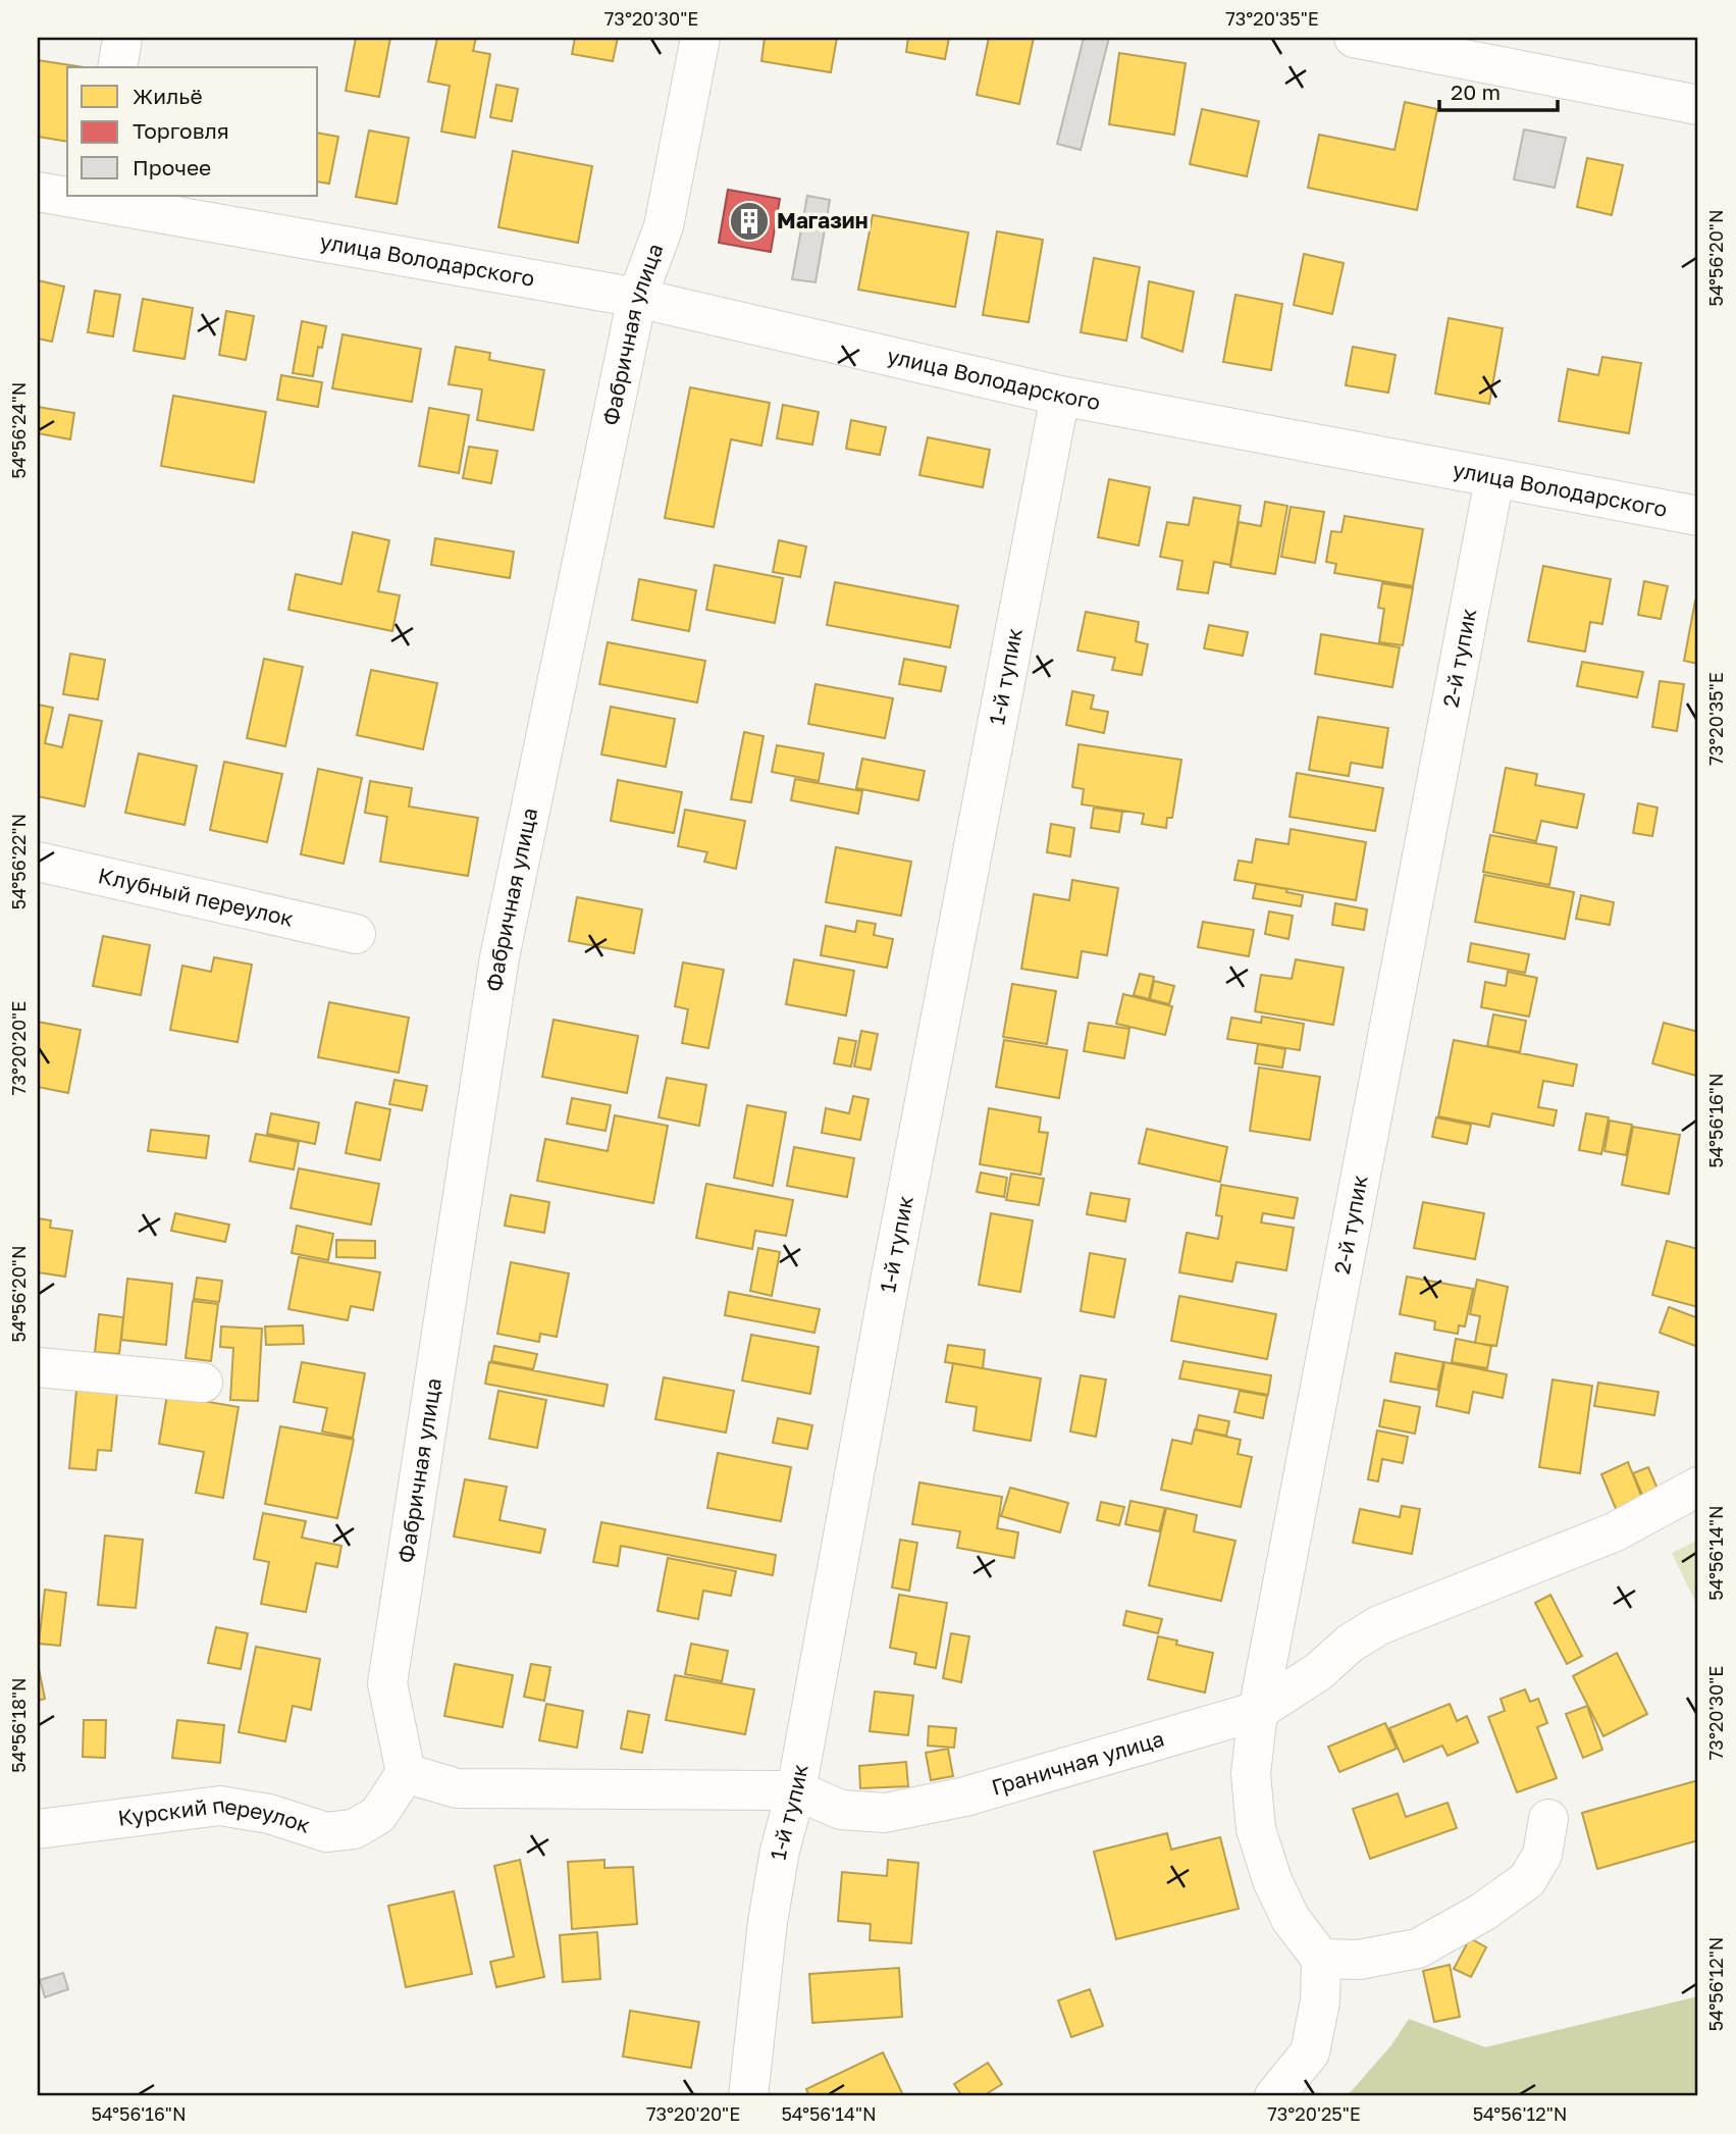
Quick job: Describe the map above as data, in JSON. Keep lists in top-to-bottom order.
{
  "streets": {
    "street": [
      "улица Володарского",
      "Фабричная улица",
      "2-й тупик",
      "1-й тупик",
      "Клубный переулок",
      "Граничная улица",
      "Курский переулок"
    ]
  },
  "crossings": [
    ["улица Володарского", "Фабричная улица"],
    ["улица Володарского", "2-й тупик"],
    ["улица Володарского", "1-й тупик"],
    ["Фабричная улица", "Граничная улица"],
    ["Фабричная улица", "Курский переулок"],
    ["2-й тупик", "Граничная улица"],
    ["1-й тупик", "Граничная улица"],
    ["Граничная улица", "Курский переулок"]
  ],
  "places": {
    "building": ["Магазин"]
  },
  "legend": ["Жильё", "Торговля", "Прочее"],
  "scale_bar": "20 m",
  "coordinates": [
    "73°20'30\"E",
    "73°20'35\"E",
    "54°56'20\"N",
    "54°56'24\"N",
    "54°56'22\"N",
    "73°20'20\"E",
    "54°56'16\"N",
    "54°56'14\"N",
    "54°56'18\"N",
    "54°56'12\"N",
    "73°20'25\"E"
  ]
}
